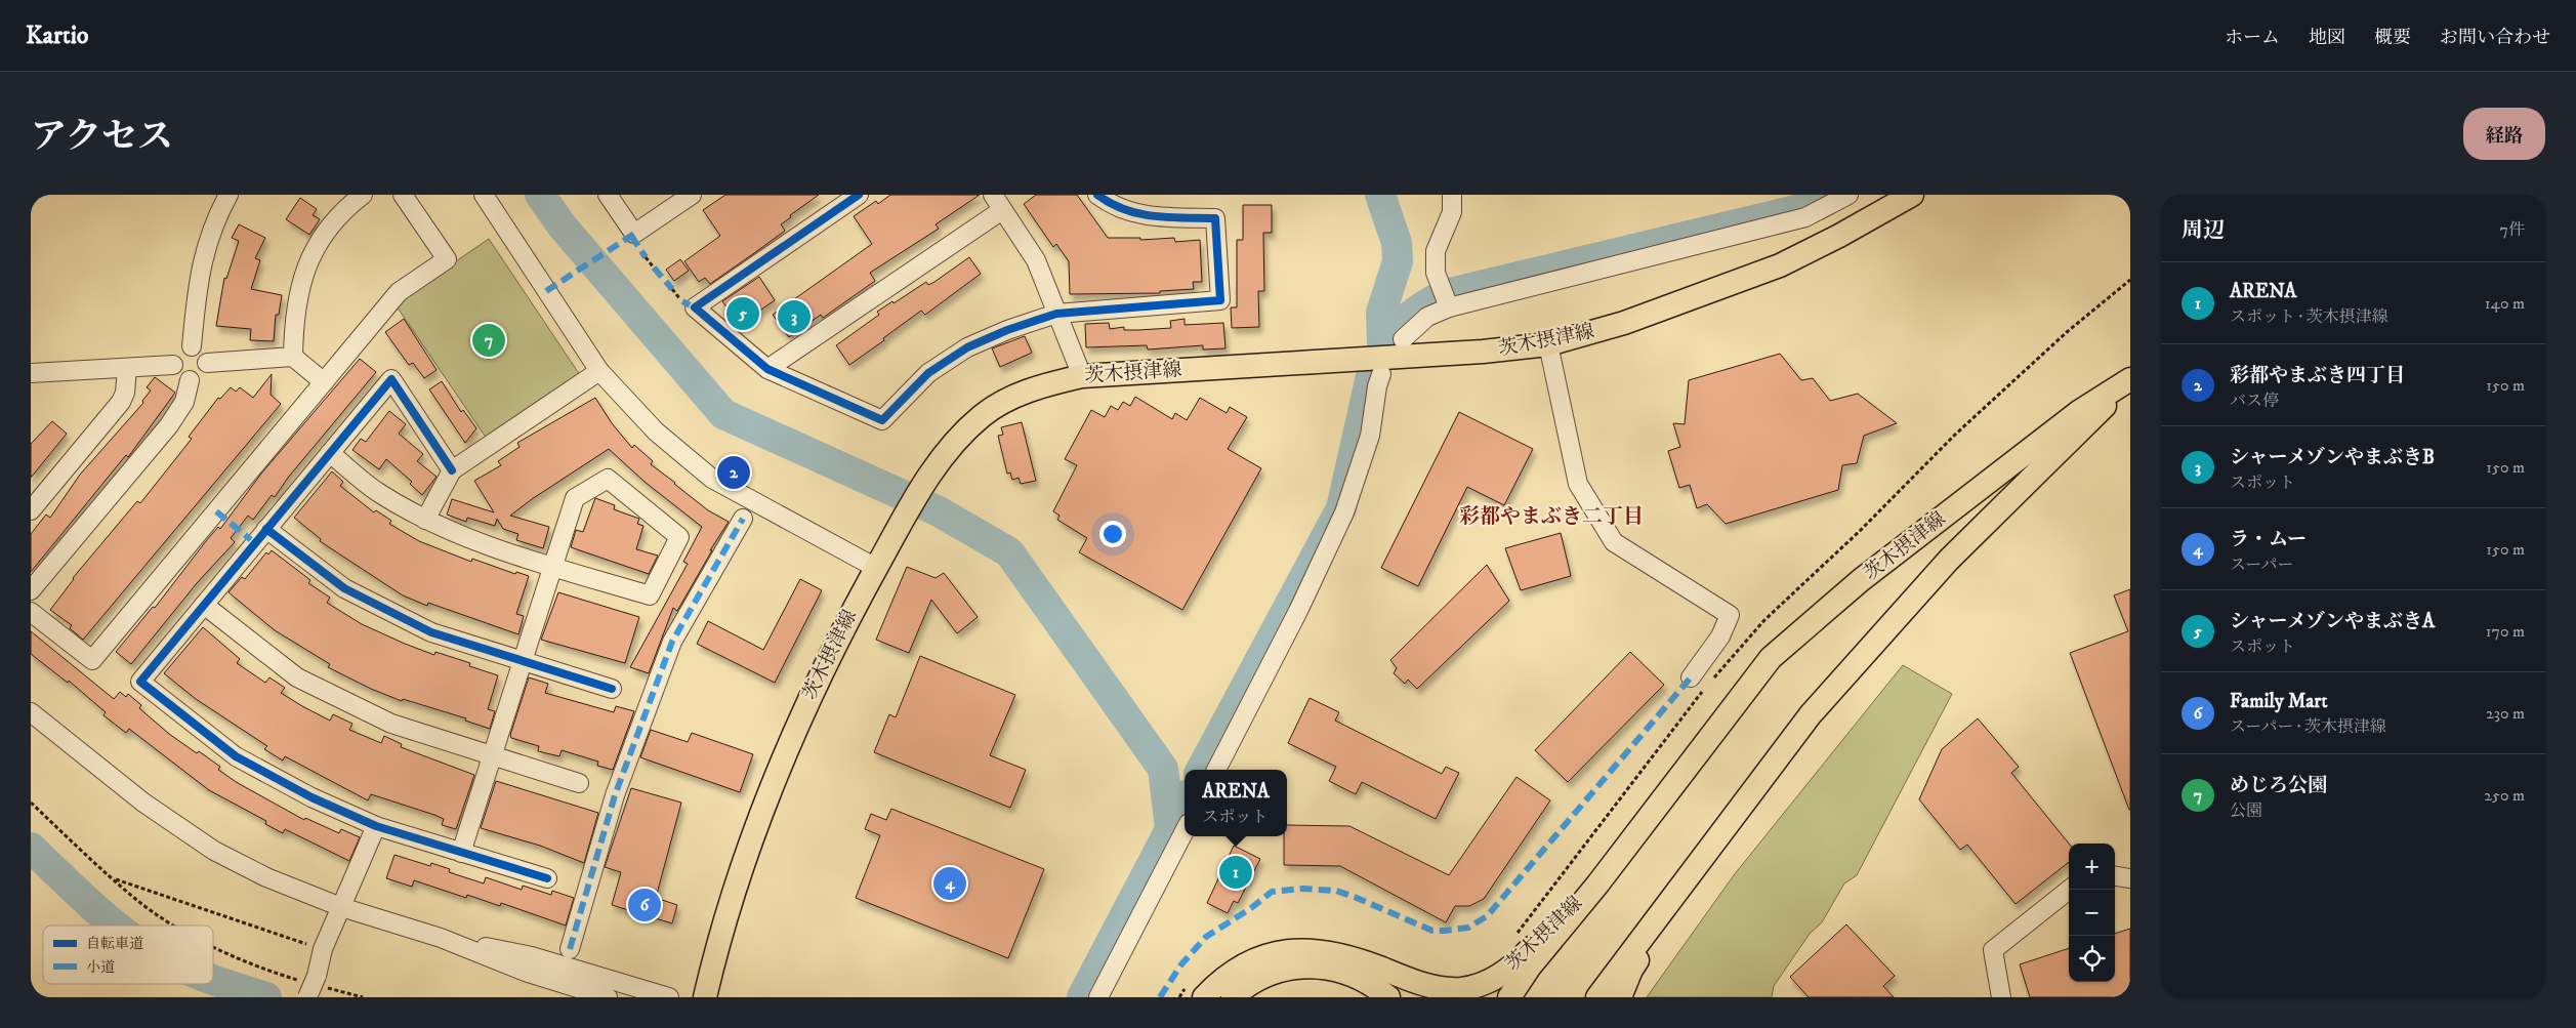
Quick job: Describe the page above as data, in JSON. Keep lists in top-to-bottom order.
{
  "streets": {
    "main road": ["茨木摂津線"]
  },
  "districts": ["彩都やまぶき二丁目"],
  "legend": ["自転車道", "小道"],
  "page": {
    "header": "Kartio",
    "nav": [
      "ホーム",
      "地図",
      "概要",
      "お問い合わせ"
    ],
    "title": "アクセス",
    "buttons": "経路",
    "heading": ["周辺", "7件"],
    "list": [
      {
        "mark": "1",
        "name": "ARENA",
        "note": "スポット · 茨木摂津線",
        "value": "140 m"
      },
      {
        "mark": "2",
        "name": "彩都やまぶき四丁目",
        "note": "バス停",
        "value": "150 m"
      },
      {
        "mark": "3",
        "name": "シャーメゾンやまぶきB",
        "note": "スポット",
        "value": "150 m"
      },
      {
        "mark": "4",
        "name": "ラ・ムー",
        "note": "スーパー",
        "value": "150 m"
      },
      {
        "mark": "5",
        "name": "シャーメゾンやまぶきA",
        "note": "スポット",
        "value": "170 m"
      },
      {
        "mark": "6",
        "name": "Family Mart",
        "note": "スーパー · 茨木摂津線",
        "value": "230 m"
      },
      {
        "mark": "7",
        "name": "めじろ公園",
        "note": "公園",
        "value": "250 m"
      }
    ],
    "pins": [
      "5",
      "3",
      "7",
      "2",
      "1",
      "4",
      "6"
    ],
    "popup": ["ARENA", "スポット"],
    "map_buttons": ["+", "−"]
  }
}
